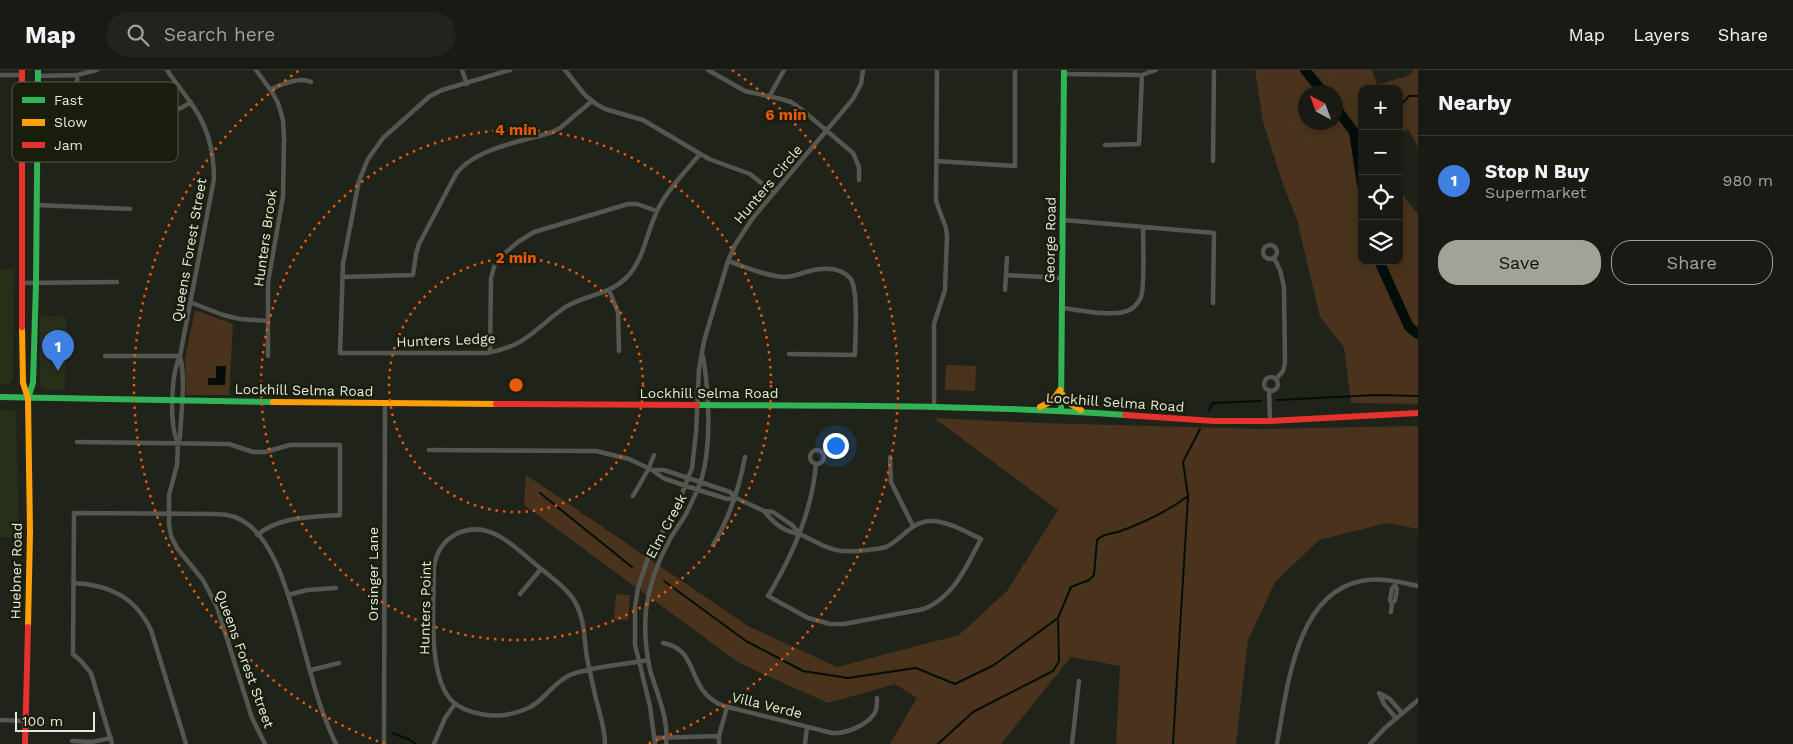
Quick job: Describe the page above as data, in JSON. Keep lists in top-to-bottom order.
{
  "streets": {
    "main road": ["George Road", "Lockhill Selma Road", "Huebner Road"],
    "street": [
      "Hunters Circle",
      "Hunters Brook",
      "Queens Forest Street",
      "Hunters Ledge",
      "Elm Creek",
      "Orsinger Lane",
      "Hunters Point",
      "Villa Verde"
    ]
  },
  "crossings": [
    ["Hunters Circle", "Lockhill Selma Road"],
    ["Hunters Circle", "Elm Creek"],
    ["George Road", "Lockhill Selma Road"],
    ["Queens Forest Street", "Lockhill Selma Road"],
    ["Lockhill Selma Road", "Elm Creek"],
    ["Lockhill Selma Road", "Huebner Road"],
    ["Lockhill Selma Road", "Orsinger Lane"]
  ],
  "legend": ["Fast", "Slow", "Jam"],
  "scale_bar": "100 m",
  "north": "top left",
  "page": {
    "header": "Map",
    "search": "Search here",
    "nav": ["Map", "Layers", "Share"],
    "heading": "Nearby",
    "map_buttons": ["+", "−"],
    "list": [
      {
        "mark": "1",
        "name": "Stop N Buy",
        "note": "Supermarket",
        "value": "980 m"
      }
    ],
    "buttons": ["Save", "Share"],
    "pins": "1",
    "scale": "100 m"
  },
  "rings": ["6 min", "4 min", "2 min"]
}
